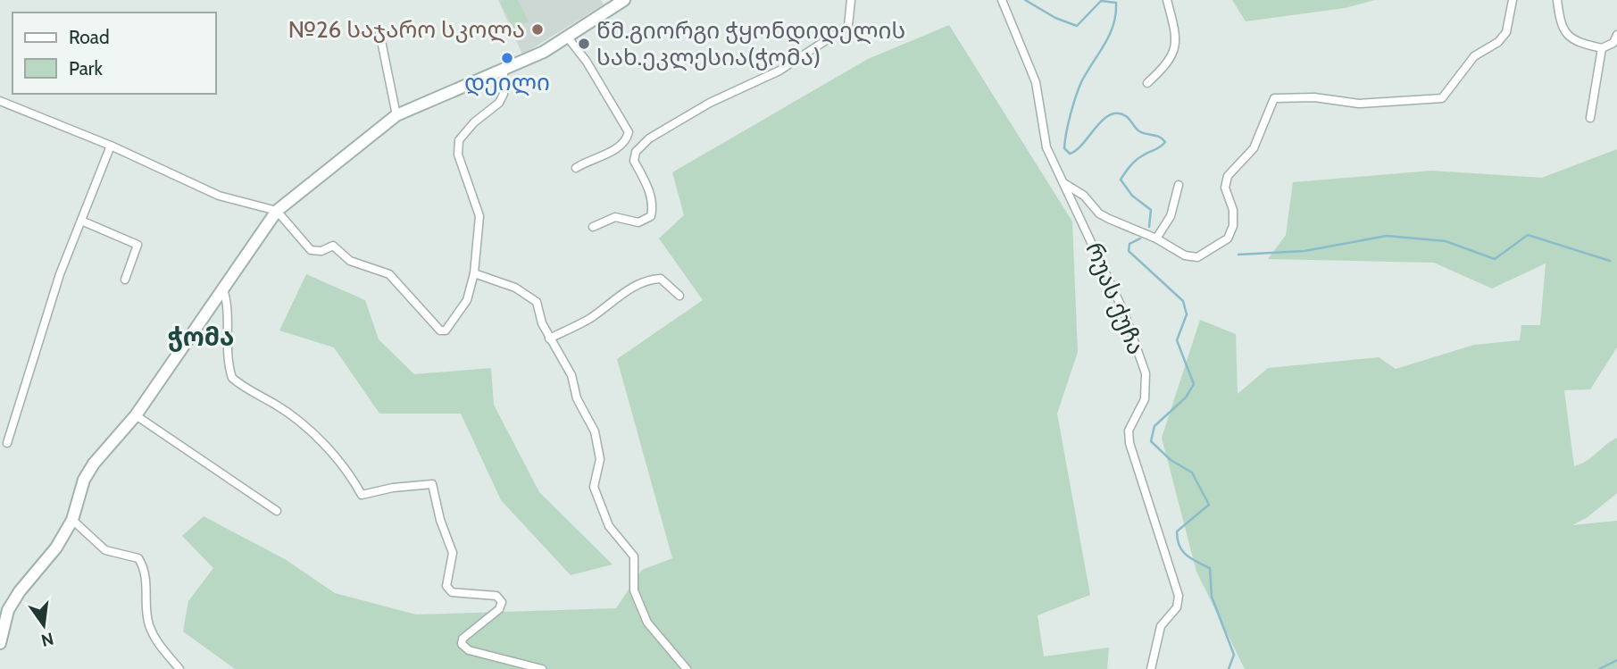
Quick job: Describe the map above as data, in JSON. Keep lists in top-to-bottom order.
{
  "streets": {
    "street": ["რუას ქუჩა"]
  },
  "districts": ["ჭომა"],
  "places": ["№26 საჯარო სკოლა", "წმ.გიორგი ჭყონდიდელის სახ.ეკლესია(ჭომა)", "დეილი"],
  "legend": ["Road", "Park"],
  "north": "bottom"
}
